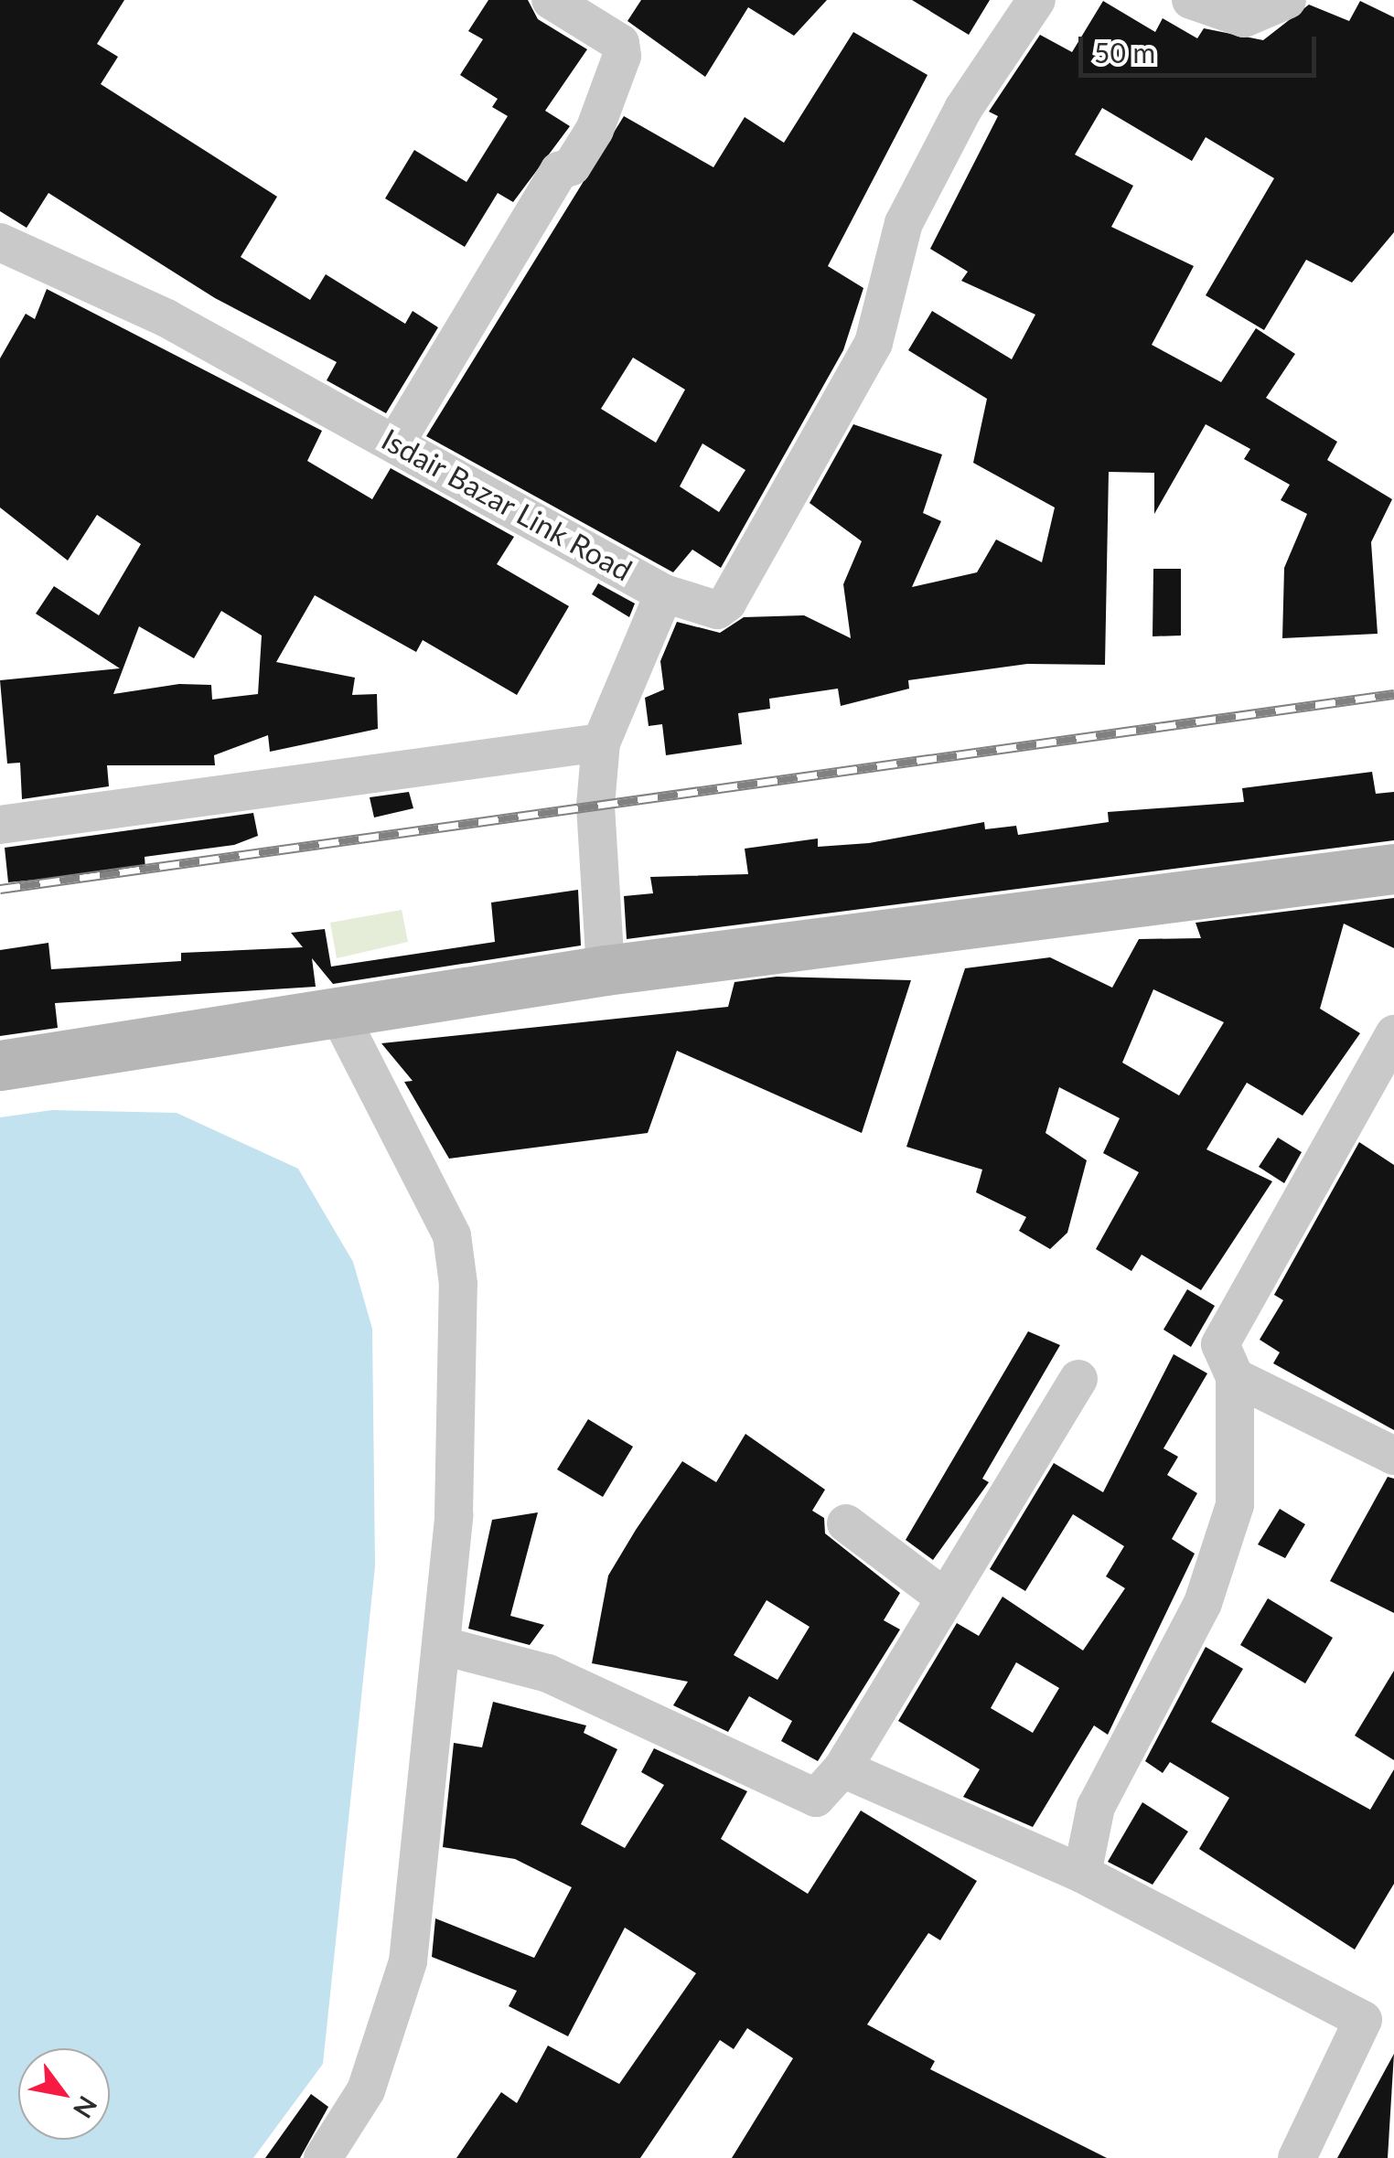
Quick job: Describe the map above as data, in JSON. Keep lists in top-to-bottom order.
{
  "streets": {
    "street": ["Isdair Bazar Link Road"]
  },
  "scale_bar": "50 m",
  "north": "bottom right"
}
